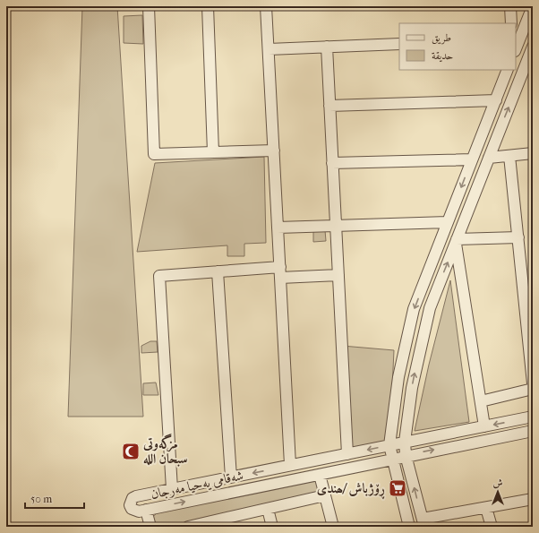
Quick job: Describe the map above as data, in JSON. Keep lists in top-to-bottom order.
{
  "streets": {
    "street": ["شەقامی یەحیا مەرجان"]
  },
  "places": {
    "mosque": ["مزگەوتی سبحان اللە"],
    "supermarket": ["ڕۆژباش /ھندی"]
  },
  "legend": ["طريق", "حديقة"],
  "scale_bar": "50 m",
  "north": "top"
}
